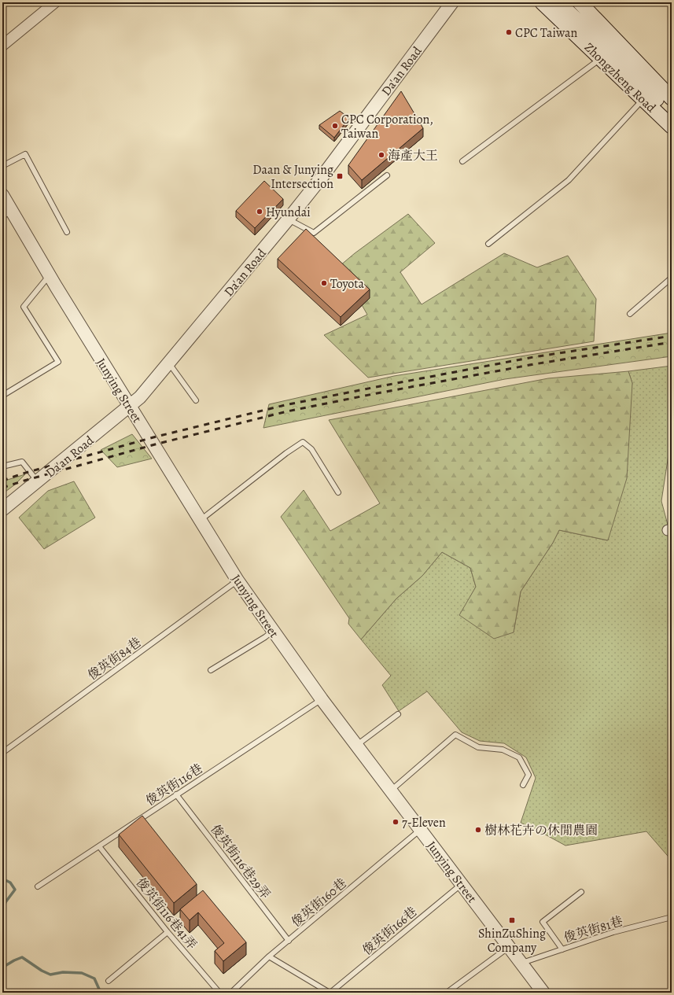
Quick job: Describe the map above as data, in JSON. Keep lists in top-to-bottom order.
{
  "streets": {
    "main road": ["Zhongzheng Road"],
    "street": ["Da'an Road", "Junying Street"],
    "lane": [
      "俊英街84巷",
      "俊英街116巷",
      "俊英街116巷29弄",
      "俊英街160巷",
      "俊英街116巷41弄",
      "俊英街81巷",
      "俊英街166巷"
    ]
  },
  "crossings": [
    ["Da'an Road", "Junying Street"],
    ["Junying Street", "俊英街84巷"],
    ["Junying Street", "俊英街116巷"],
    ["Junying Street", "俊英街160巷"],
    ["Junying Street", "俊英街81巷"],
    ["Junying Street", "俊英街166巷"],
    ["俊英街116巷", "俊英街116巷29弄"],
    ["俊英街116巷", "俊英街116巷41弄"],
    ["俊英街116巷29弄", "俊英街160巷"],
    ["俊英街160巷", "俊英街166巷"]
  ],
  "places": {
    "other": [
      "CPC Taiwan",
      "CPC Corporation, Taiwan",
      "海產大王",
      "Hyundai",
      "Toyota",
      "7-Eleven",
      "樹林花卉の休閒農園"
    ],
    "transit": ["Daan & Junying Intersection", "ShinZuShing Company"]
  }
}
